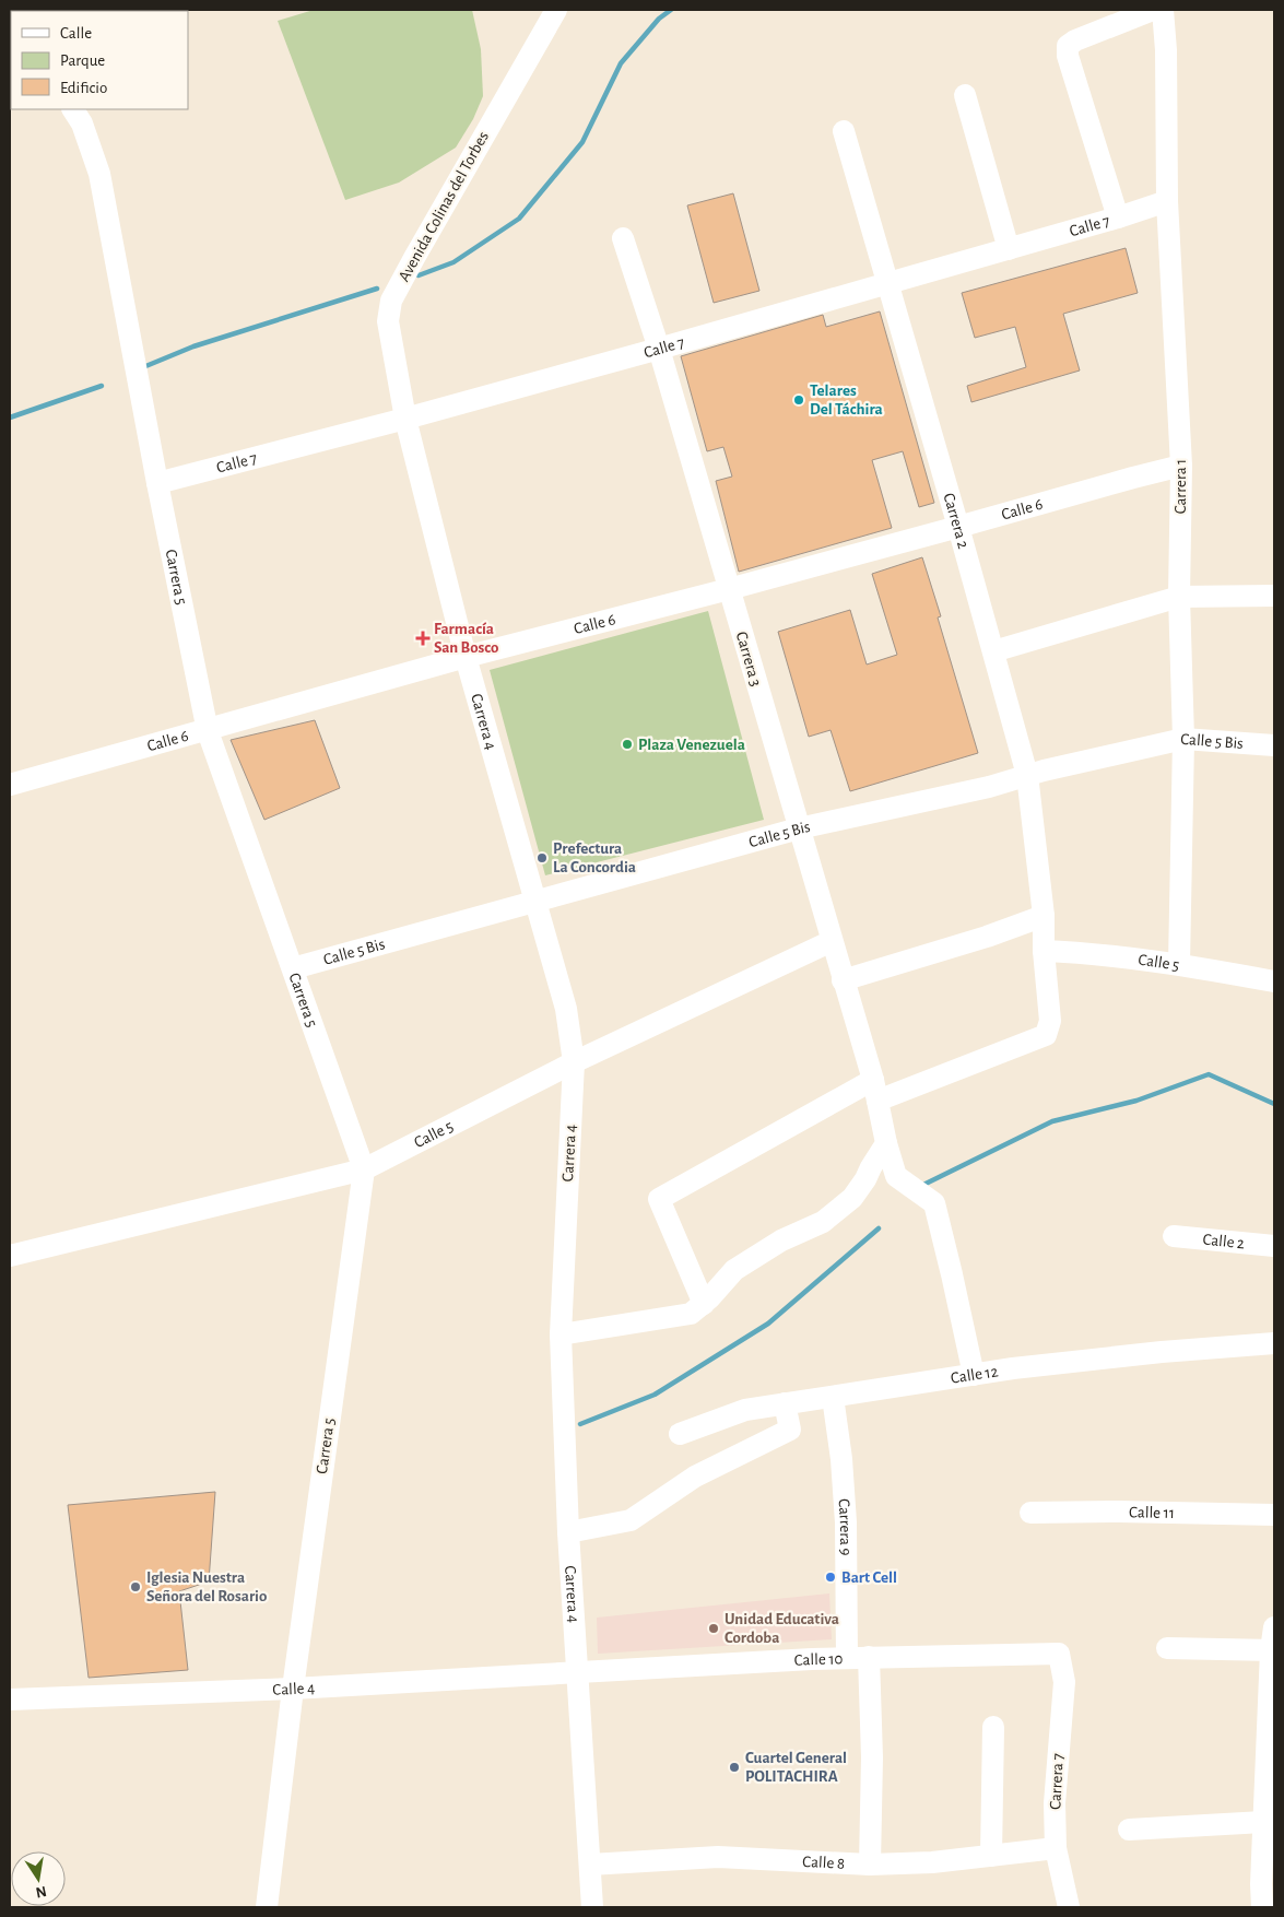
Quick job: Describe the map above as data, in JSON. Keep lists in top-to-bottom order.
{
  "streets": {
    "street": [
      "Avenida Colinas del Torbes",
      "Calle 7",
      "Carrera 1",
      "Calle 6",
      "Carrera 2",
      "Carrera 5",
      "Carrera 3",
      "Carrera 4",
      "Calle 5 Bis",
      "Calle 5",
      "Calle 2",
      "Calle 12",
      "Calle 11",
      "Carrera 9",
      "Calle 10",
      "Calle 4",
      "Carrera 7",
      "Calle 8"
    ]
  },
  "crossings": [
    ["Avenida Colinas del Torbes", "Calle 7"],
    ["Avenida Colinas del Torbes", "Carrera 4"],
    ["Calle 7", "Carrera 1"],
    ["Calle 7", "Carrera 2"],
    ["Calle 7", "Carrera 5"],
    ["Calle 7", "Carrera 3"],
    ["Calle 7", "Carrera 4"],
    ["Carrera 1", "Calle 6"],
    ["Carrera 1", "Calle 5 Bis"],
    ["Carrera 1", "Calle 5"],
    ["Calle 6", "Carrera 2"],
    ["Calle 6", "Carrera 5"],
    ["Calle 6", "Carrera 3"],
    ["Calle 6", "Carrera 4"],
    ["Carrera 2", "Carrera 3"],
    ["Carrera 2", "Calle 5 Bis"],
    ["Carrera 2", "Calle 5"],
    ["Carrera 5", "Calle 5 Bis"],
    ["Carrera 5", "Calle 5"],
    ["Carrera 5", "Calle 4"],
    ["Carrera 3", "Calle 5 Bis"],
    ["Carrera 3", "Calle 5"],
    ["Carrera 3", "Calle 12"],
    ["Carrera 4", "Calle 5 Bis"],
    ["Carrera 4", "Calle 5"],
    ["Carrera 4", "Calle 10"],
    ["Carrera 4", "Calle 4"],
    ["Carrera 4", "Calle 8"],
    ["Calle 12", "Carrera 9"],
    ["Carrera 9", "Calle 10"],
    ["Carrera 9", "Calle 8"],
    ["Calle 10", "Calle 4"],
    ["Calle 10", "Carrera 7"],
    ["Carrera 7", "Calle 8"]
  ],
  "places": {
    "other": [
      "Telares Del Táchira",
      "Plaza Venezuela",
      "Prefectura La Concordia",
      "Bart Cell",
      "Iglesia Nuestra Señora del Rosario",
      "Unidad Educativa Cordoba",
      "Cuartel General POLITACHIRA"
    ],
    "health": ["Farmacía San Bosco"]
  },
  "legend": ["Calle", "Parque", "Edificio"],
  "north": "bottom"
}
